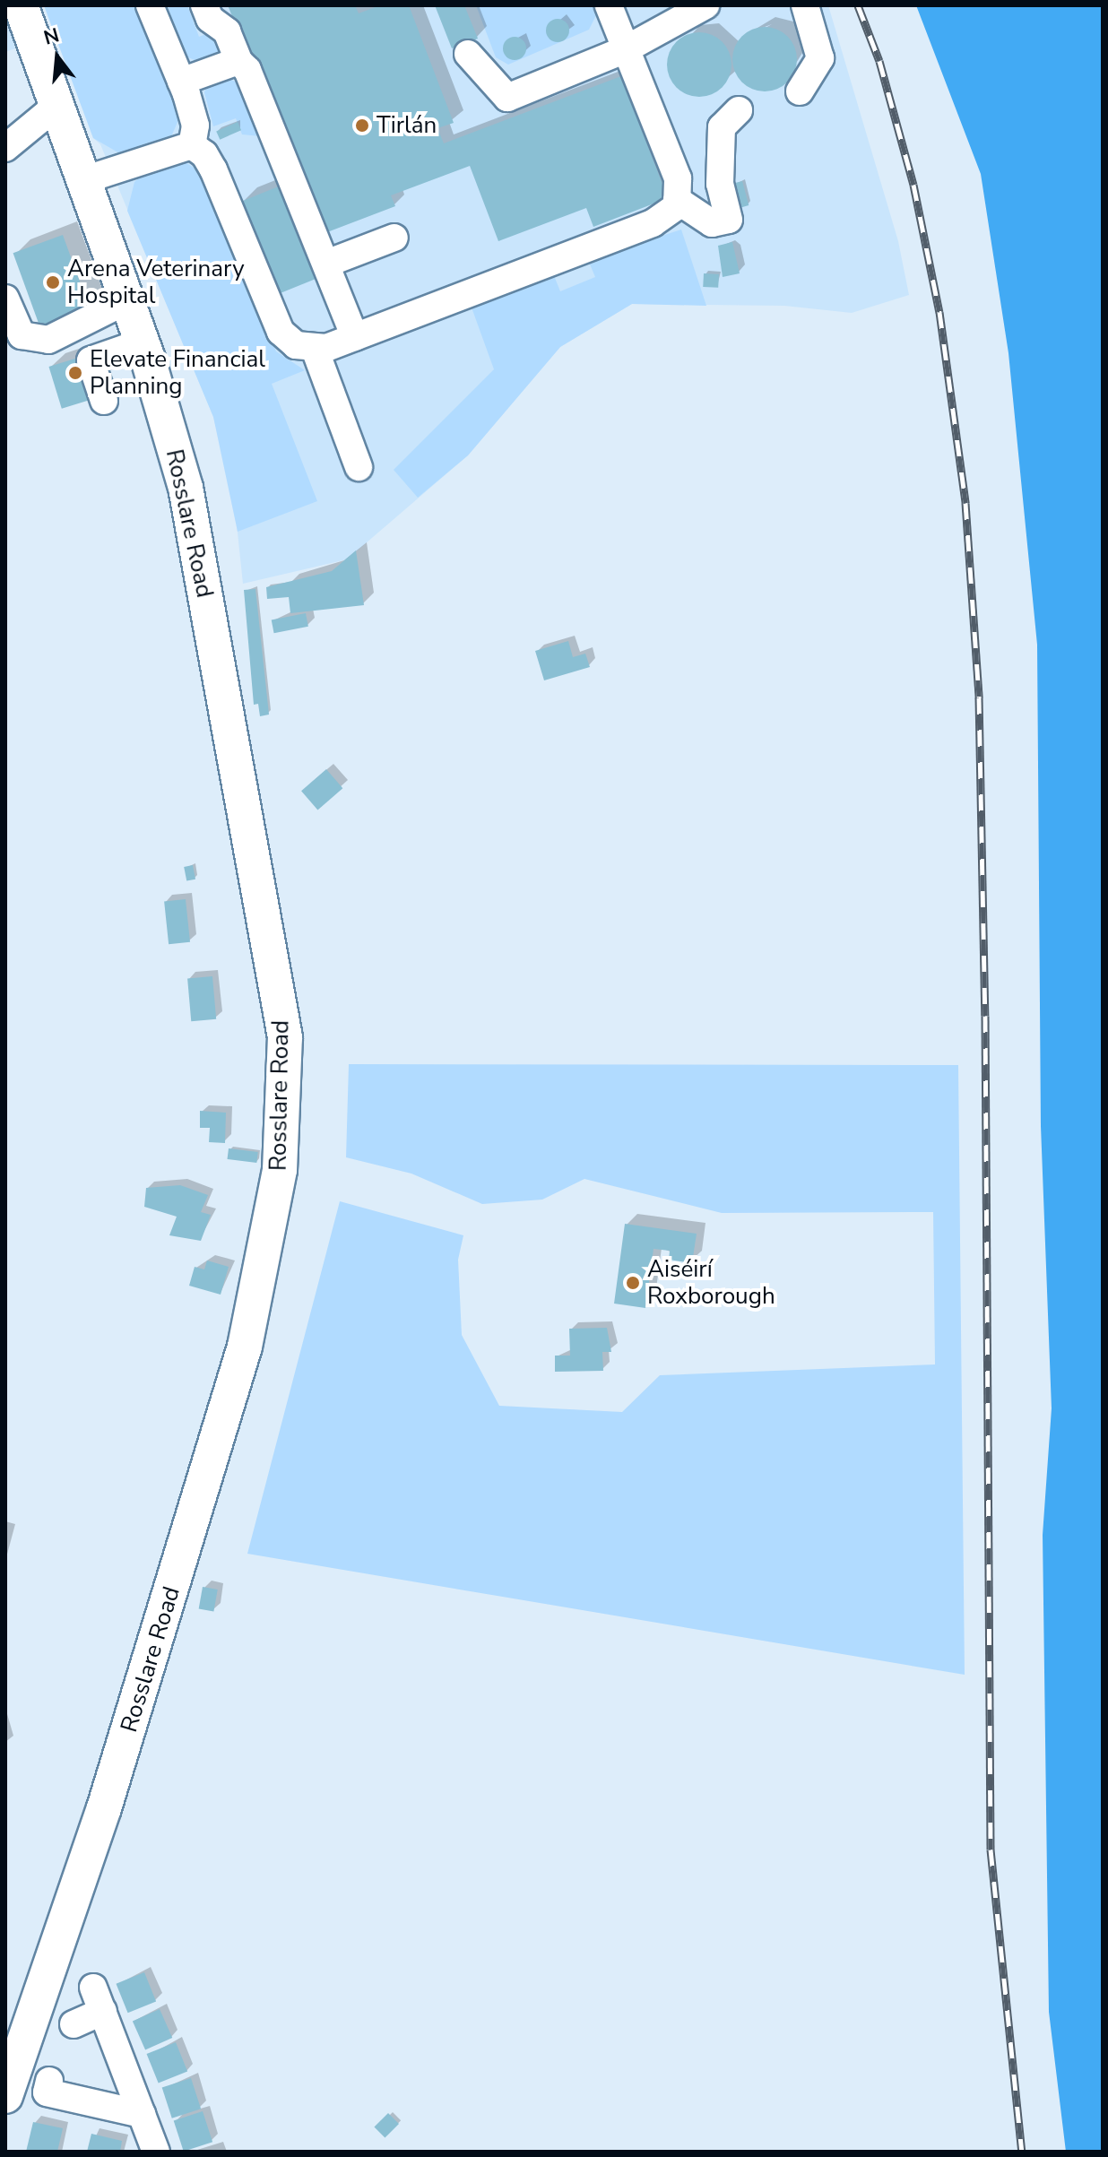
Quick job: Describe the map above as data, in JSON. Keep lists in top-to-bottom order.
{
  "streets": {
    "main road": ["Rosslare Road"]
  },
  "places": [
    "Tirlán",
    "Arena Veterinary Hospital",
    "Elevate Financial Planning",
    "Aiséirí Roxborough"
  ],
  "north": "top"
}
